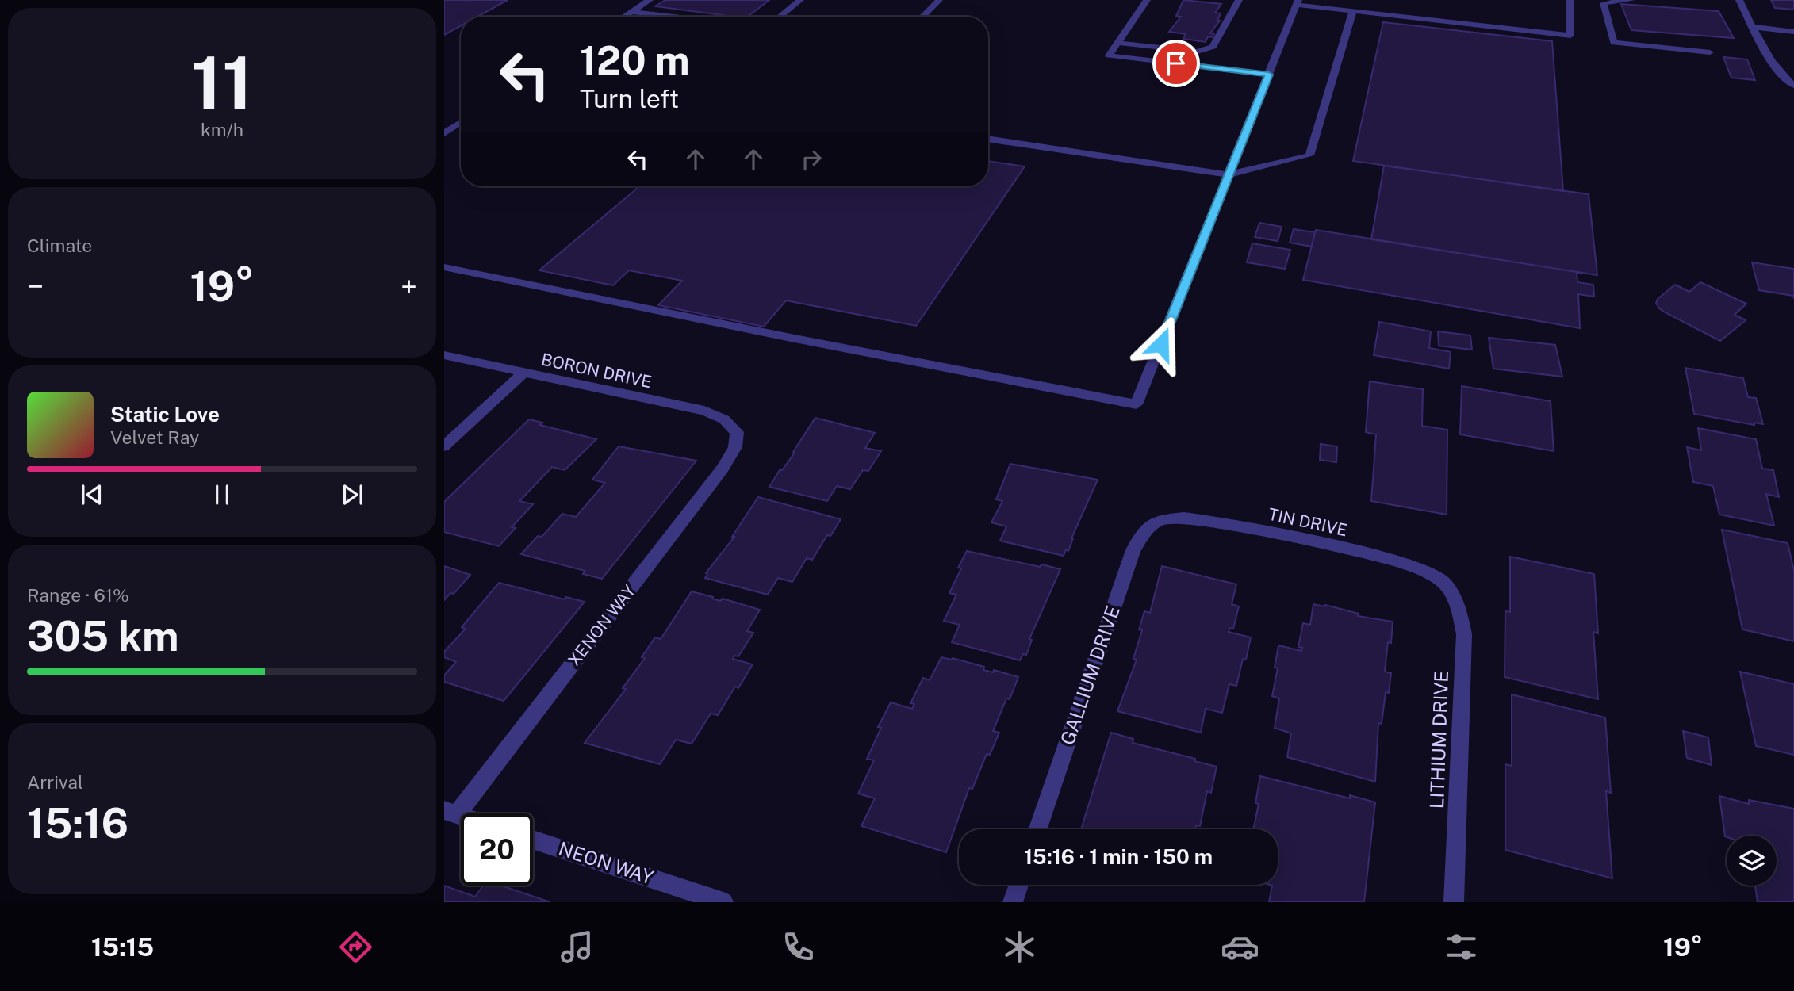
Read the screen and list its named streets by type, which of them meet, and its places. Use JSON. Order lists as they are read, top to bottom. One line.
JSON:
{"streets":{"street":["BORON DRIVE","TIN DRIVE","XENON WAY","GALLIUM DRIVE","LITHIUM DRIVE","NEON WAY"]},"crossings":[["BORON DRIVE","XENON WAY"],["TIN DRIVE","GALLIUM DRIVE"],["TIN DRIVE","LITHIUM DRIVE"]],"page":{"tile":[["11","km/h"],"Climate",["Range · 61%","305 km"],["Arrival","15:16"]],"turn":["120 m","Turn left"],"heat":["−","19°","+"],"song":["Static Love","Velvet Ray"],"limit":"20","trip":"15:16 · 1 min · 150 m","tabs":["15:15","19°"]}}
